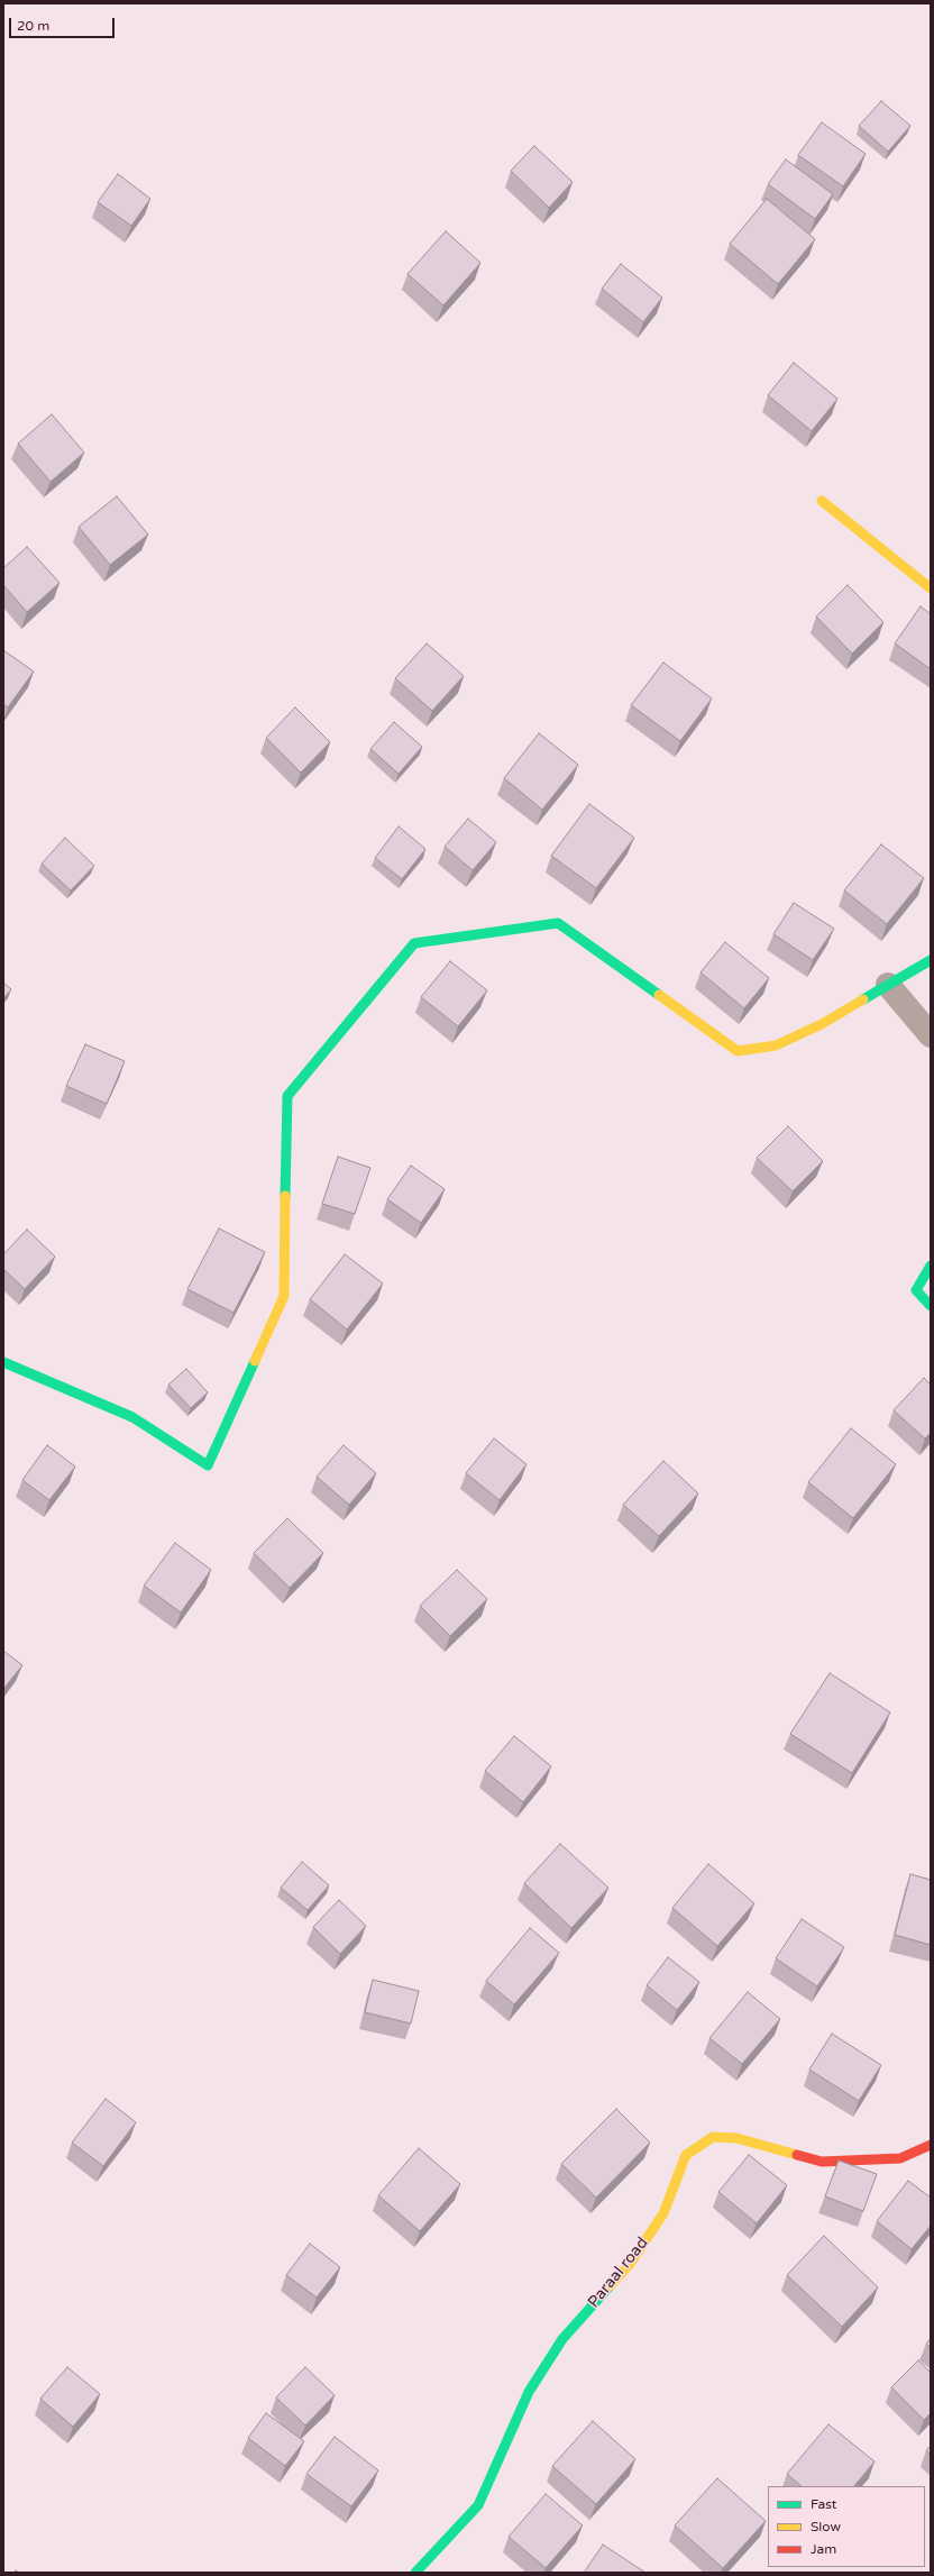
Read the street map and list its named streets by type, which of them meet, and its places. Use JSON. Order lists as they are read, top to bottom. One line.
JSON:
{"streets":{"street":["Paraal road"]},"legend":["Fast","Slow","Jam"],"scale_bar":"20 m"}
